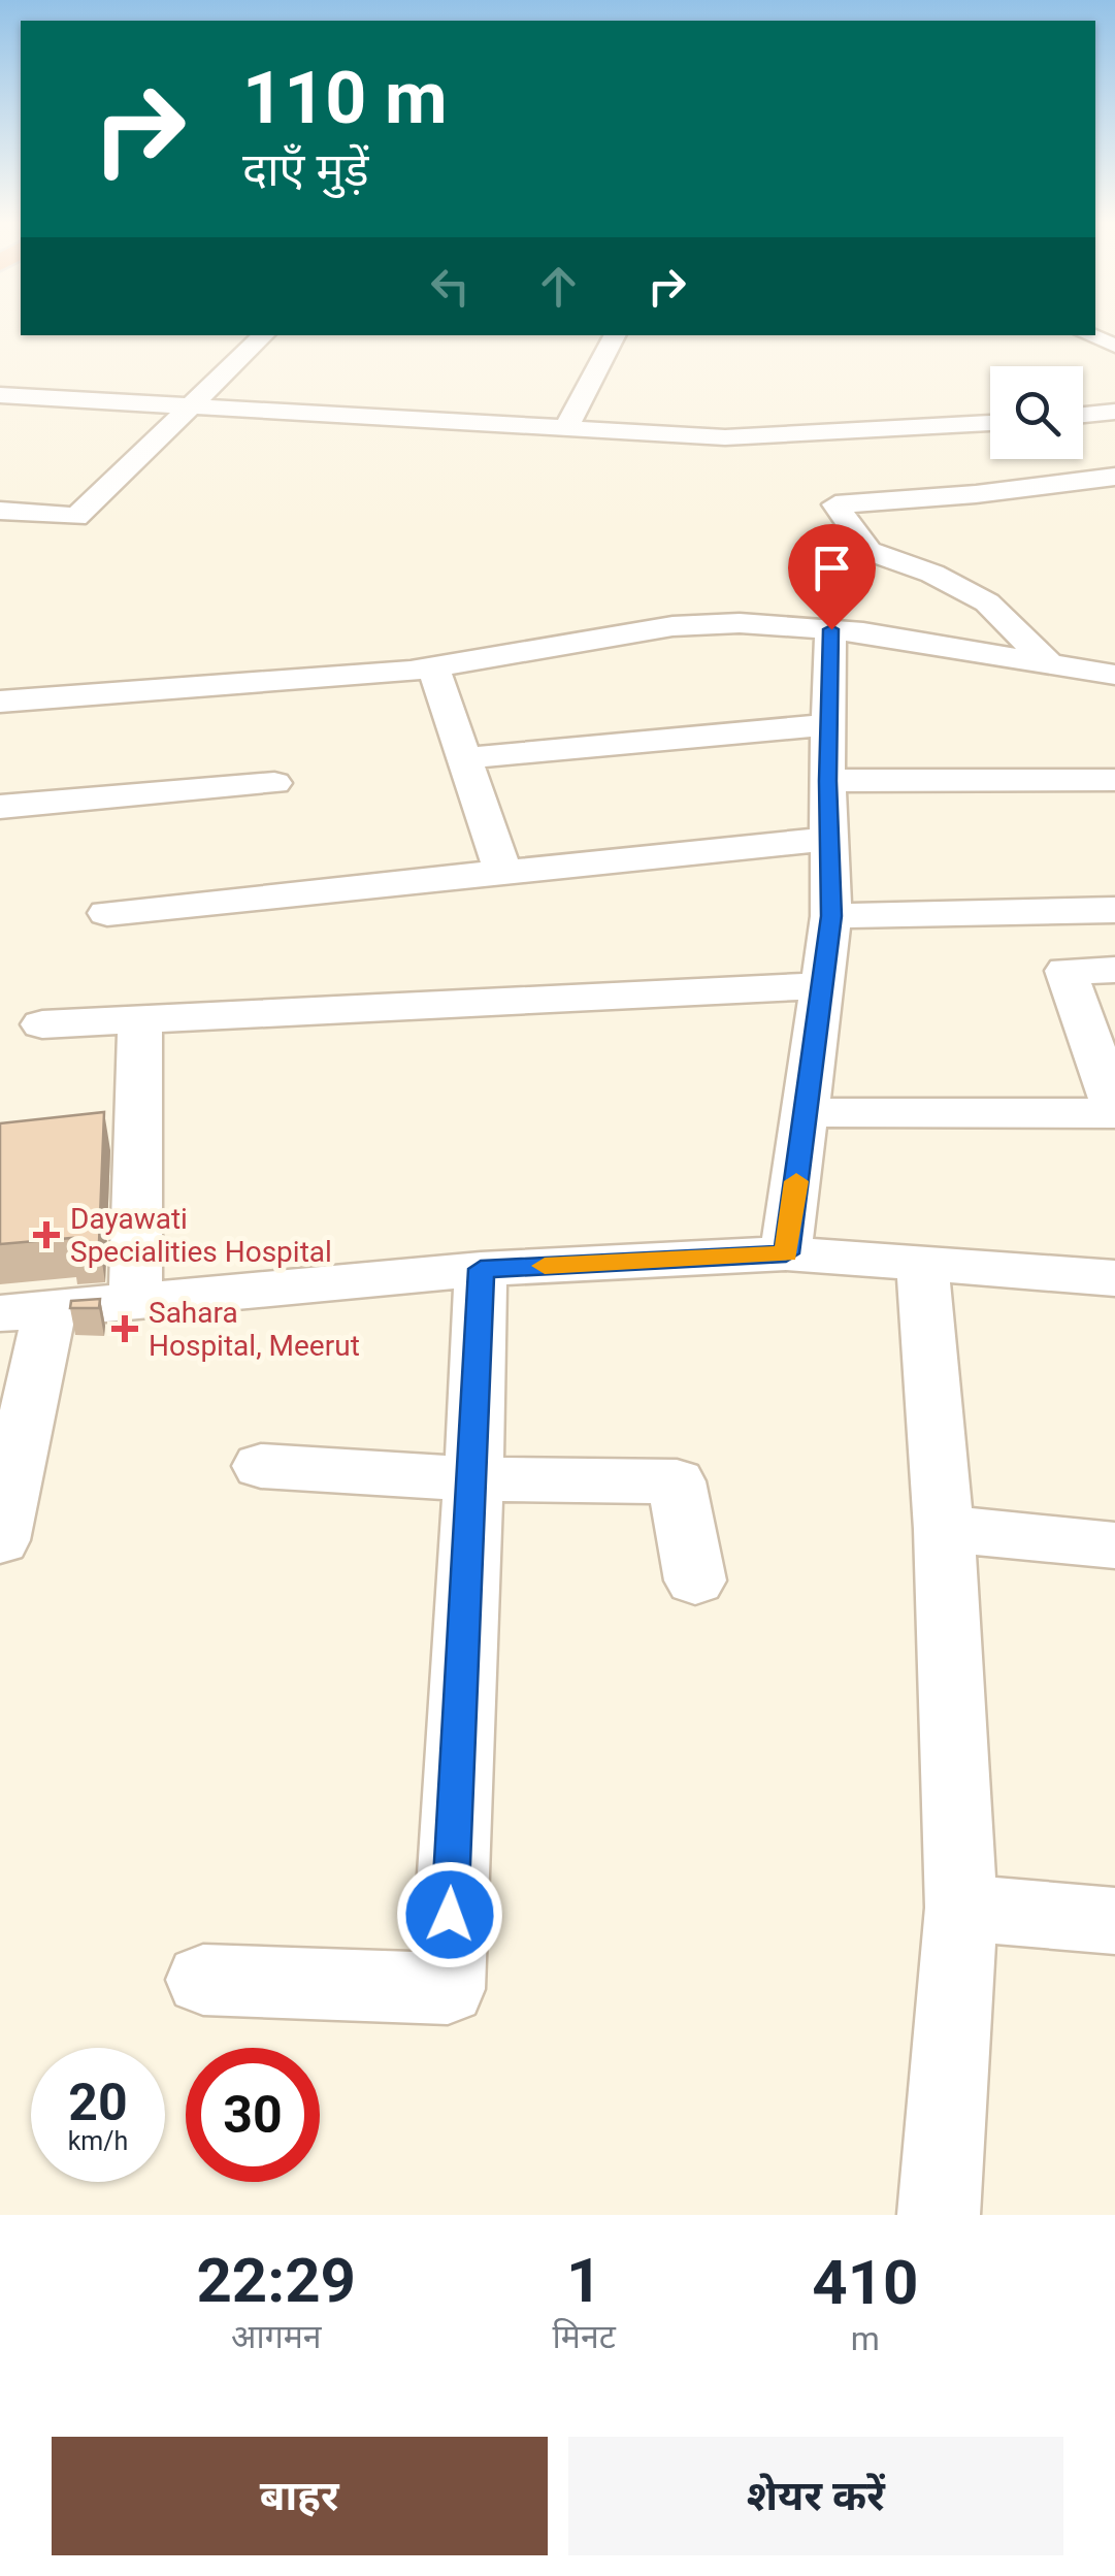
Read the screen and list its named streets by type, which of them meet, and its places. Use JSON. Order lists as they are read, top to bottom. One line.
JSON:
{"places":{"health":["Dayawati Specialities Hospital","Sahara Hospital, Meerut"]},"page":{"turn":["110 m","दाएँ मुड़ें"],"speed":"20 km/h","limit":"30","eta":["22:29","आगमन","1","मिनट","410","m"],"buttons":["बाहर","शेयर करें"]}}
